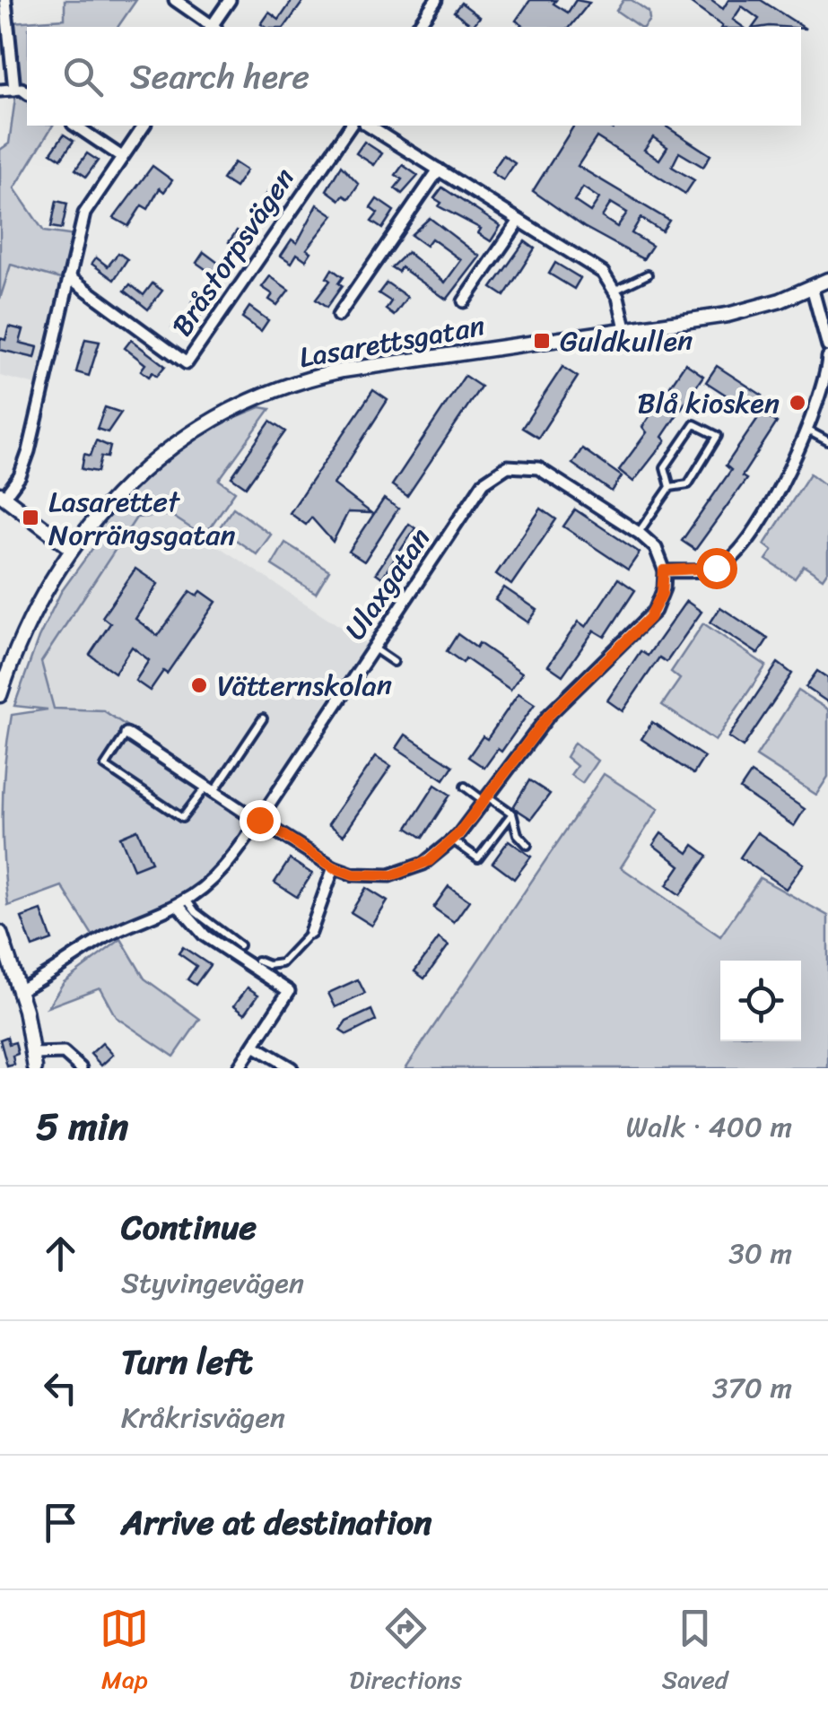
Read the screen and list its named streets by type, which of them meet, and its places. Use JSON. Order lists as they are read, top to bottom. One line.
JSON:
{"streets":{"street":["Bråstorpsvägen","Lasarettsgatan","Ulaxgatan"]},"places":{"transit":["Guldkullen","Lasarettet Norrängsgatan"],"other":["Blå kiosken","Vätternskolan"]},"page":{"search":"Search here","heading":["5 min","Walk · 400 m"],"list":[["Continue","Styvingevägen","30 m"],["Turn left","Kråkrisvägen","370 m"],"Arrive at destination"],"nav":["Map","Directions","Saved"]}}
